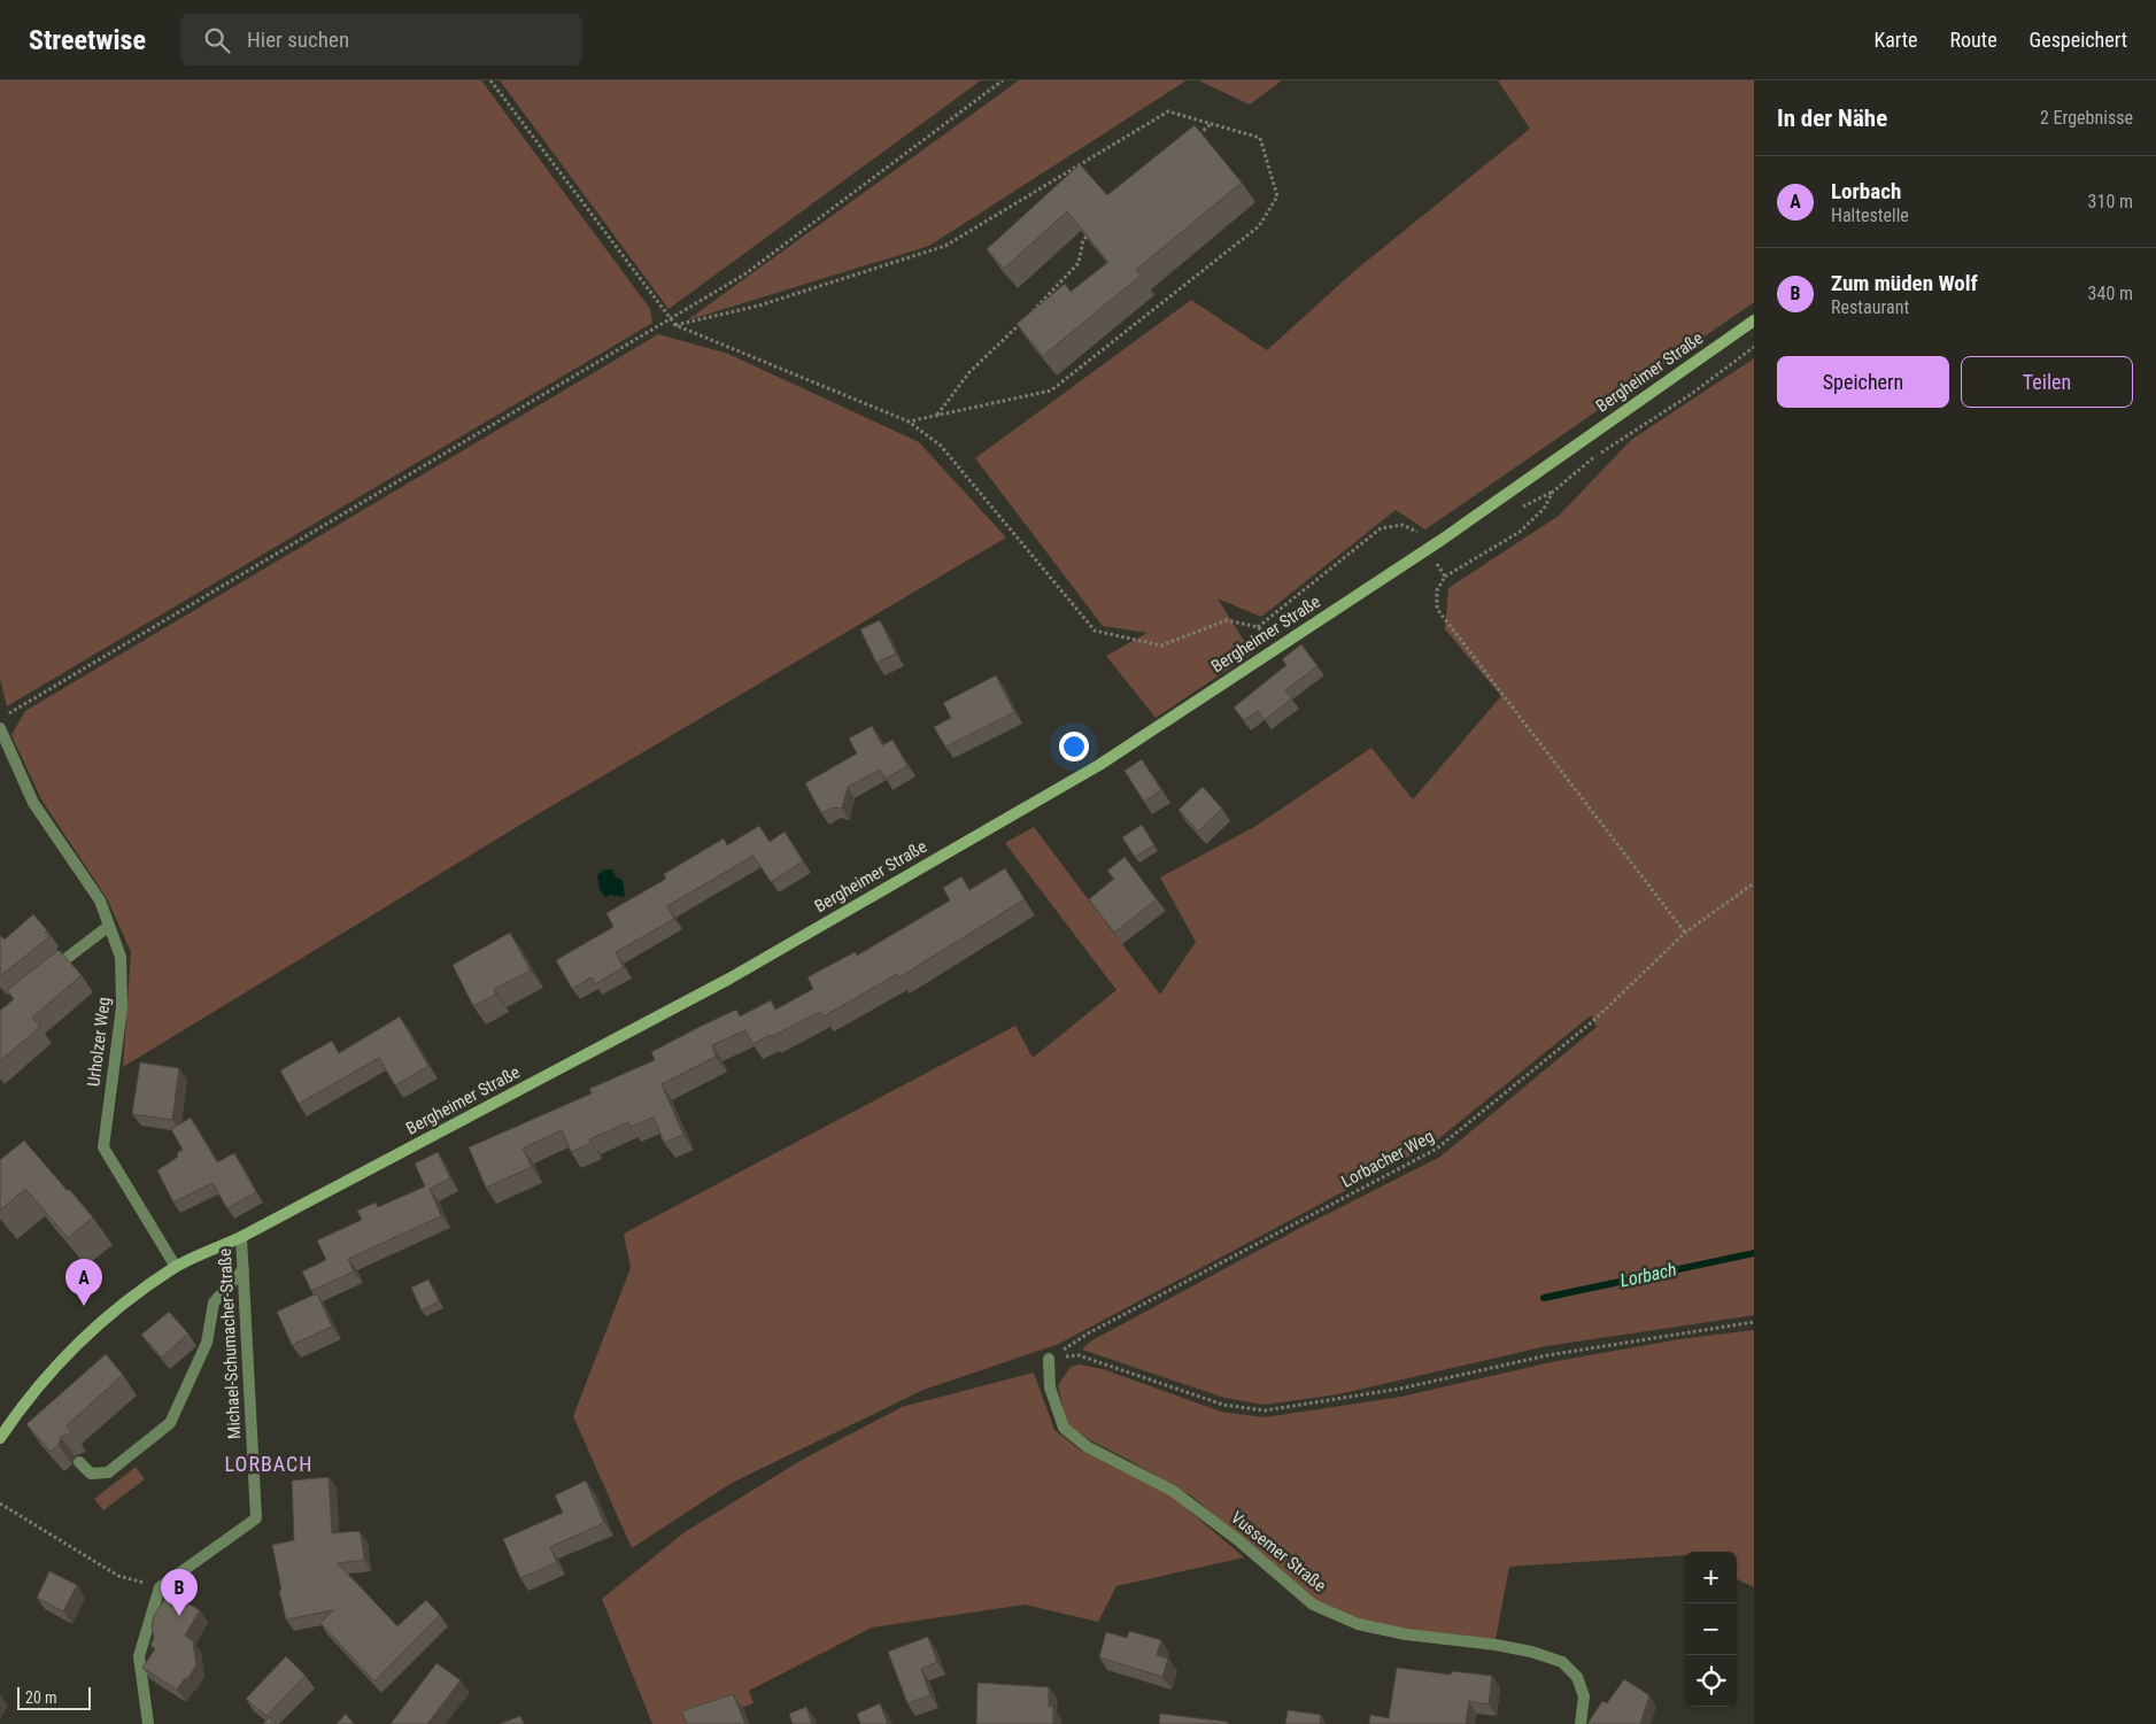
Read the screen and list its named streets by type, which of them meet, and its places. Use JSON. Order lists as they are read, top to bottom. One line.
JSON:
{"streets":{"street":["Bergheimer Straße","Urholzer Weg","Michael-Schumacher-Straße","Vussemer Straße"],"path":["Lorbacher Weg"]},"crossings":[["Bergheimer Straße","Urholzer Weg"],["Bergheimer Straße","Michael-Schumacher-Straße"],["Lorbacher Weg","Vussemer Straße"]],"districts":["LORBACH"],"water":["Lorbach"],"scale_bar":"20 m","page":{"header":"Streetwise","search":"Hier suchen","nav":["Karte","Route","Gespeichert"],"heading":["In der Nähe","2 Ergebnisse"],"list":[{"mark":"A","name":"Lorbach","note":"Haltestelle","value":"310 m"},{"mark":"B","name":"Zum müden Wolf","note":"Restaurant","value":"340 m"}],"buttons":["Speichern","Teilen"],"pins":["A","B"],"map_buttons":["+","−"],"scale":"20 m"}}
